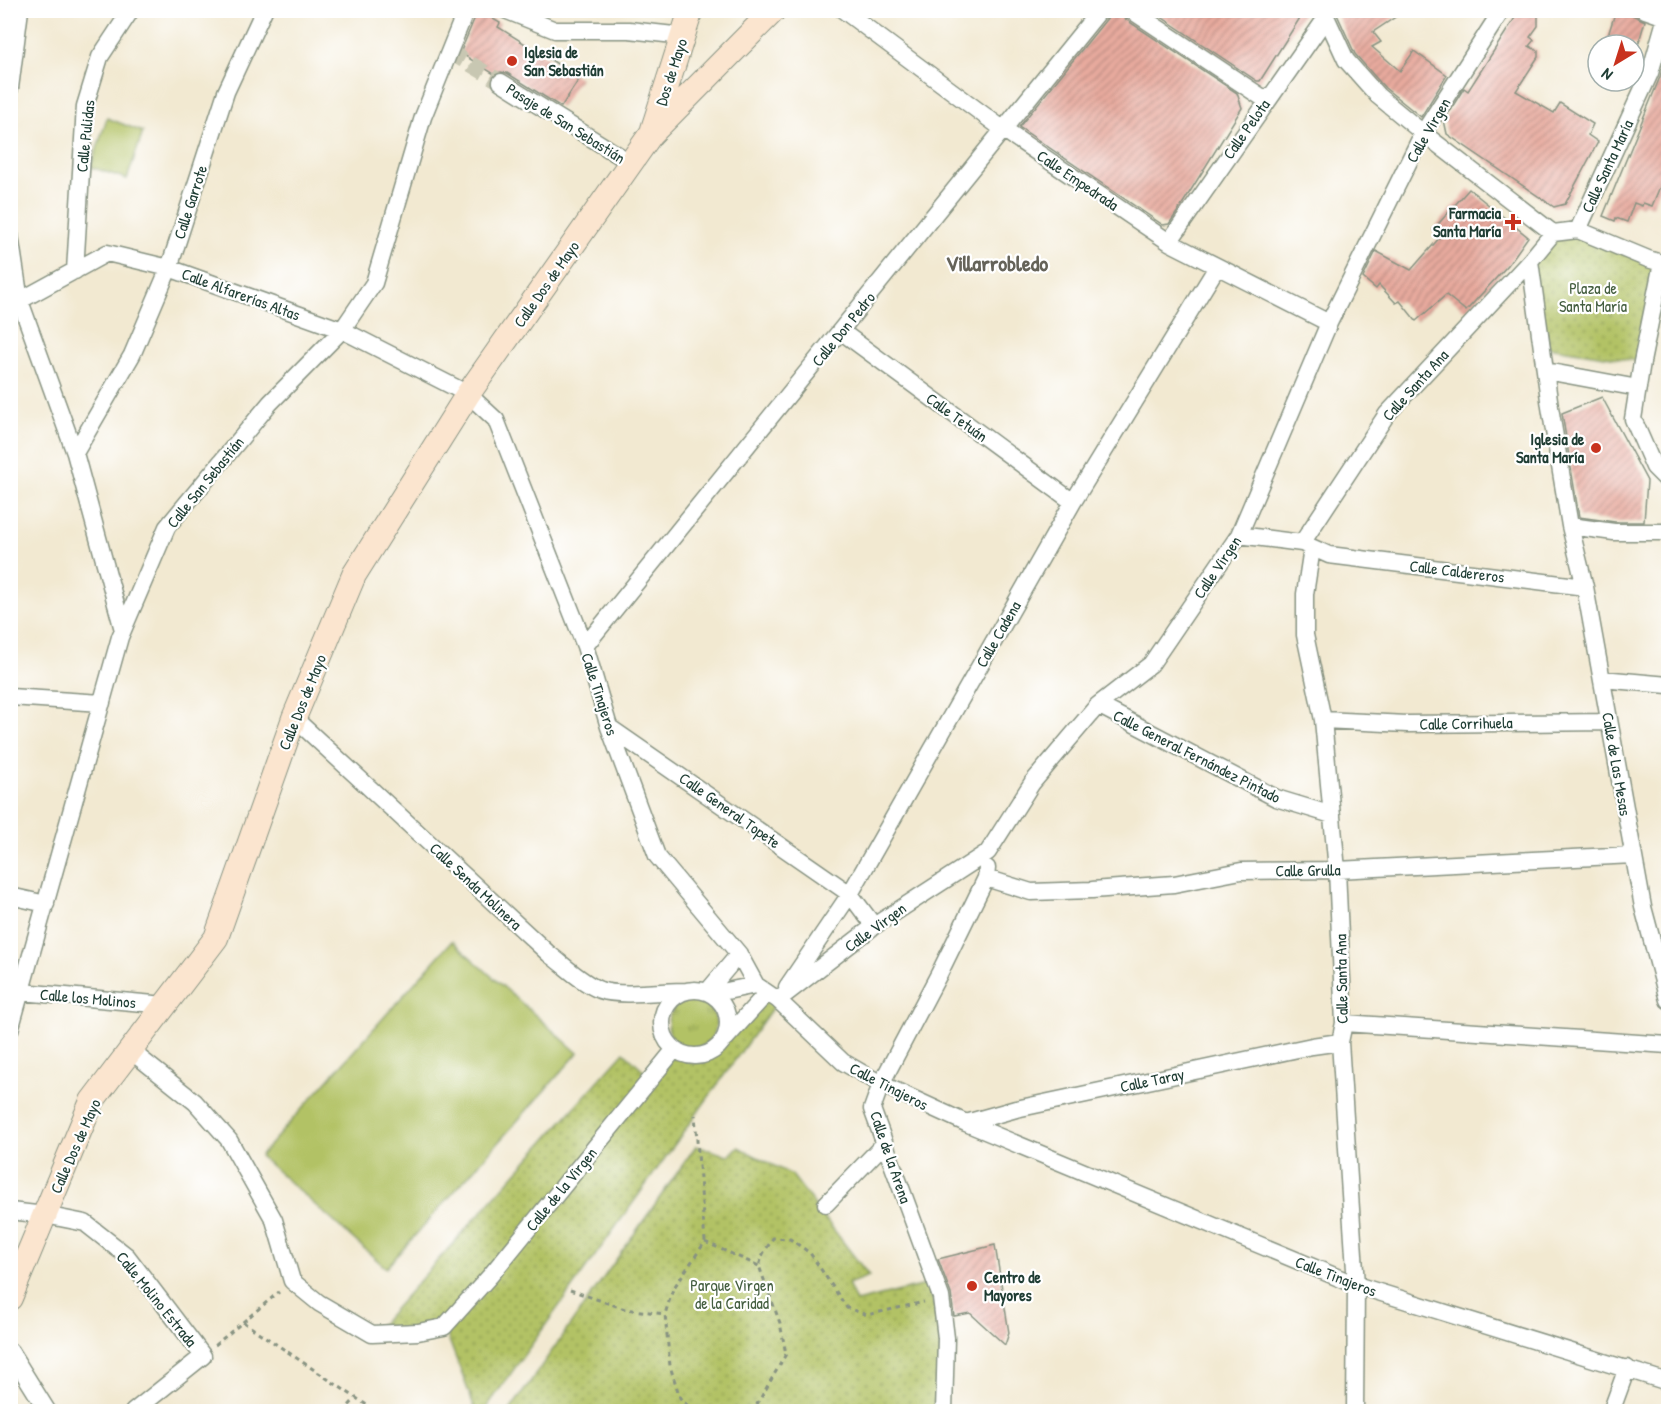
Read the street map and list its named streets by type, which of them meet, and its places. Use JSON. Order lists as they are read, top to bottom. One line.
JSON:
{"streets":{"street":["Dos de Mayo","Pasaje de San Sebastián","Calle Pelota","Calle Virgen","Calle Pulidas","Calle Santa María","Calle Empedrada","Calle Garrote","Calle Dos de Mayo","Calle Alfarerías Altas","Calle Don Pedro","Calle Santa Ana","Calle Tetuán","Calle San Sebastián","Calle Caldereros","Calle Cadena","Calle Tinajeros","Calle Corrihuela","Calle General Fernández Pintado","Calle de Las Mesas","Calle General Topete","Calle Grulla","Calle Senda Molinera","Calle los Molinos","Calle Taray","Calle de la Arena","Calle de la Virgen","Calle Molino Estrada"]},"crossings":[["Dos de Mayo","Calle Dos de Mayo"],["Pasaje de San Sebastián","Calle Dos de Mayo"],["Calle Pelota","Calle Empedrada"],["Calle Virgen","Calle Empedrada"],["Calle Virgen","Calle Cadena"],["Calle Virgen","Calle Tinajeros"],["Calle Virgen","Calle General Fernández Pintado"],["Calle Virgen","Calle General Topete"],["Calle Virgen","Calle de la Arena"],["Calle Pulidas","Calle Alfarerías Altas"],["Calle Empedrada","Calle Don Pedro"],["Calle Empedrada","Calle Cadena"],["Calle Garrote","Calle Alfarerías Altas"],["Calle Dos de Mayo","Calle Alfarerías Altas"],["Calle Dos de Mayo","Calle Tinajeros"],["Calle Dos de Mayo","Calle Senda Molinera"],["Calle Dos de Mayo","Calle los Molinos"],["Calle Dos de Mayo","Calle Molino Estrada"],["Calle Alfarerías Altas","Calle San Sebastián"],["Calle Alfarerías Altas","Calle Tinajeros"],["Calle Don Pedro","Calle Tetuán"],["Calle Don Pedro","Calle Tinajeros"],["Calle Santa Ana","Calle Caldereros"],["Calle Santa Ana","Calle Tinajeros"],["Calle Santa Ana","Calle Corrihuela"],["Calle Santa Ana","Calle General Fernández Pintado"],["Calle Santa Ana","Calle Grulla"],["Calle Santa Ana","Calle Taray"],["Calle Tetuán","Calle Cadena"],["Calle San Sebastián","Calle los Molinos"],["Calle Caldereros","Calle de Las Mesas"],["Calle Cadena","Calle Tinajeros"],["Calle Cadena","Calle General Topete"],["Calle Tinajeros","Calle General Topete"],["Calle Tinajeros","Calle Taray"],["Calle Tinajeros","Calle de la Arena"],["Calle Corrihuela","Calle de Las Mesas"],["Calle de Las Mesas","Calle Grulla"],["Calle Grulla","Calle de la Arena"],["Calle Senda Molinera","Calle de la Virgen"]],"districts":["Villarrobledo"],"parks":["Plaza de Santa María","Parque Virgen de la Caridad"],"places":{"other":["Iglesia de San Sebastián","Iglesia de Santa María","Centro de Mayores"],"health":["Farmacia Santa María"]},"north":"bottom left"}
